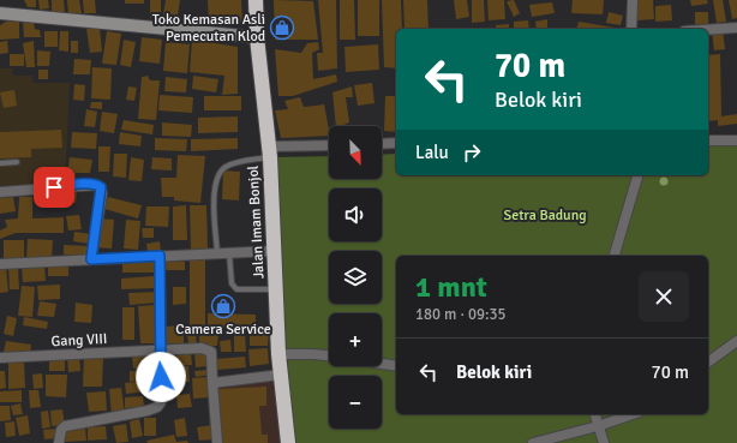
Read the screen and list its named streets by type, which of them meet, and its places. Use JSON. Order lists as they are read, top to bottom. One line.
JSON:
{"streets":{"highway":["Jalan Imam Bonjol"],"street":["Gang VIII"]},"parks":["Setra Badung"],"places":{"shop":["Toko Kemasan Asli Pemecutan Klod","Camera Service"]},"north":"bottom right","page":{"turn":["70 m","Belok kiri"],"map_buttons":["+","−"],"then":"Lalu","heading":["1 mnt","180 m · 09:35"],"list":[{"name":"Belok kiri","value":"70 m"}]}}
